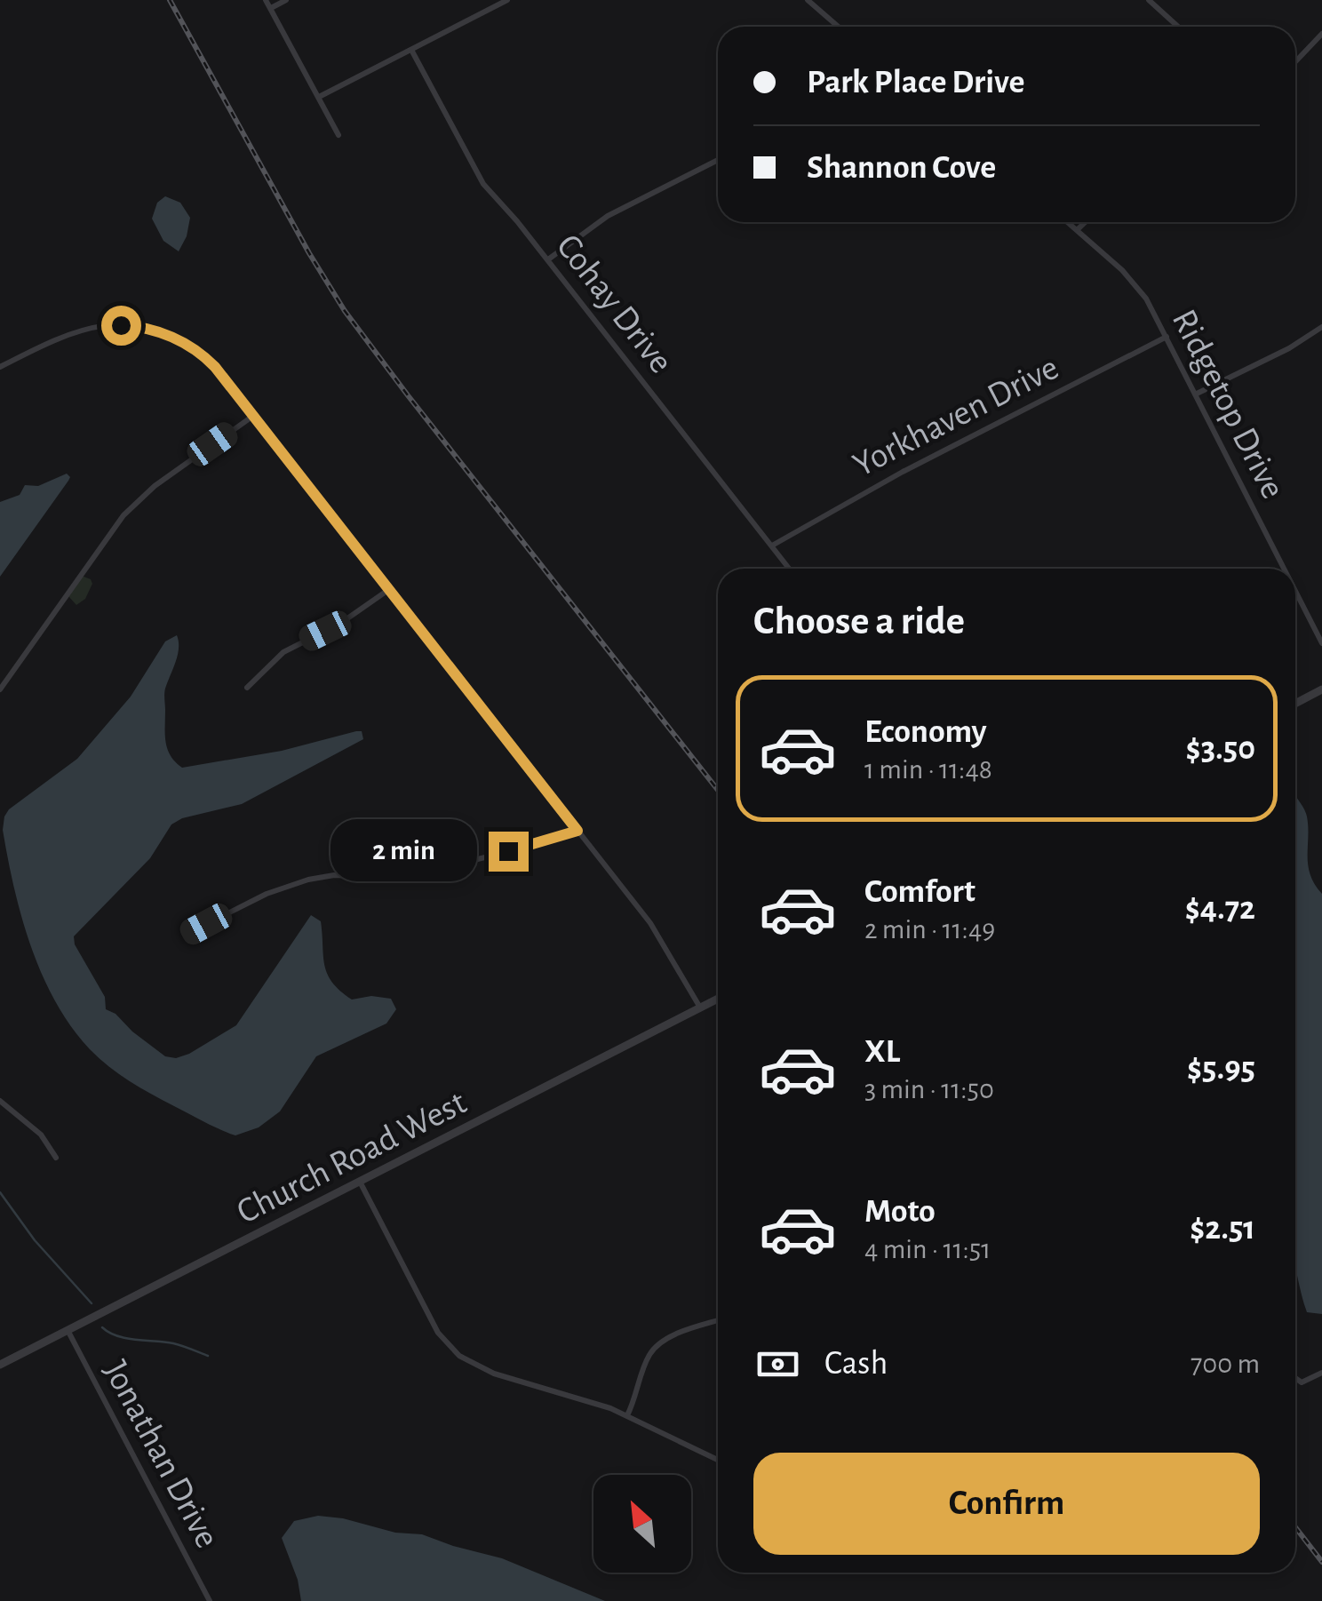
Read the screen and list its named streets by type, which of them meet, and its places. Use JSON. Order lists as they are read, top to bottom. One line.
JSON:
{"streets":{"street":["Cohay Drive","Ridgetop Drive","Yorkhaven Drive","Church Road West","Jonathan Drive"]},"crossings":[["Cohay Drive","Yorkhaven Drive"],["Ridgetop Drive","Yorkhaven Drive"],["Church Road West","Jonathan Drive"]],"north":"top left","page":{"banner":["Park Place Drive","Shannon Cove"],"heading":"Choose a ride","list":[{"name":"Economy","note":"1 min · 11:48","value":"$3.50"},{"name":"Comfort","note":"2 min · 11:49","value":"$4.72"},{"name":"XL","note":"3 min · 11:50","value":"$5.95"},{"name":"Moto","note":"4 min · 11:51","value":"$2.51"}],"bubble":"2 min","pay":["Cash","700 m"],"buttons":"Confirm"}}
